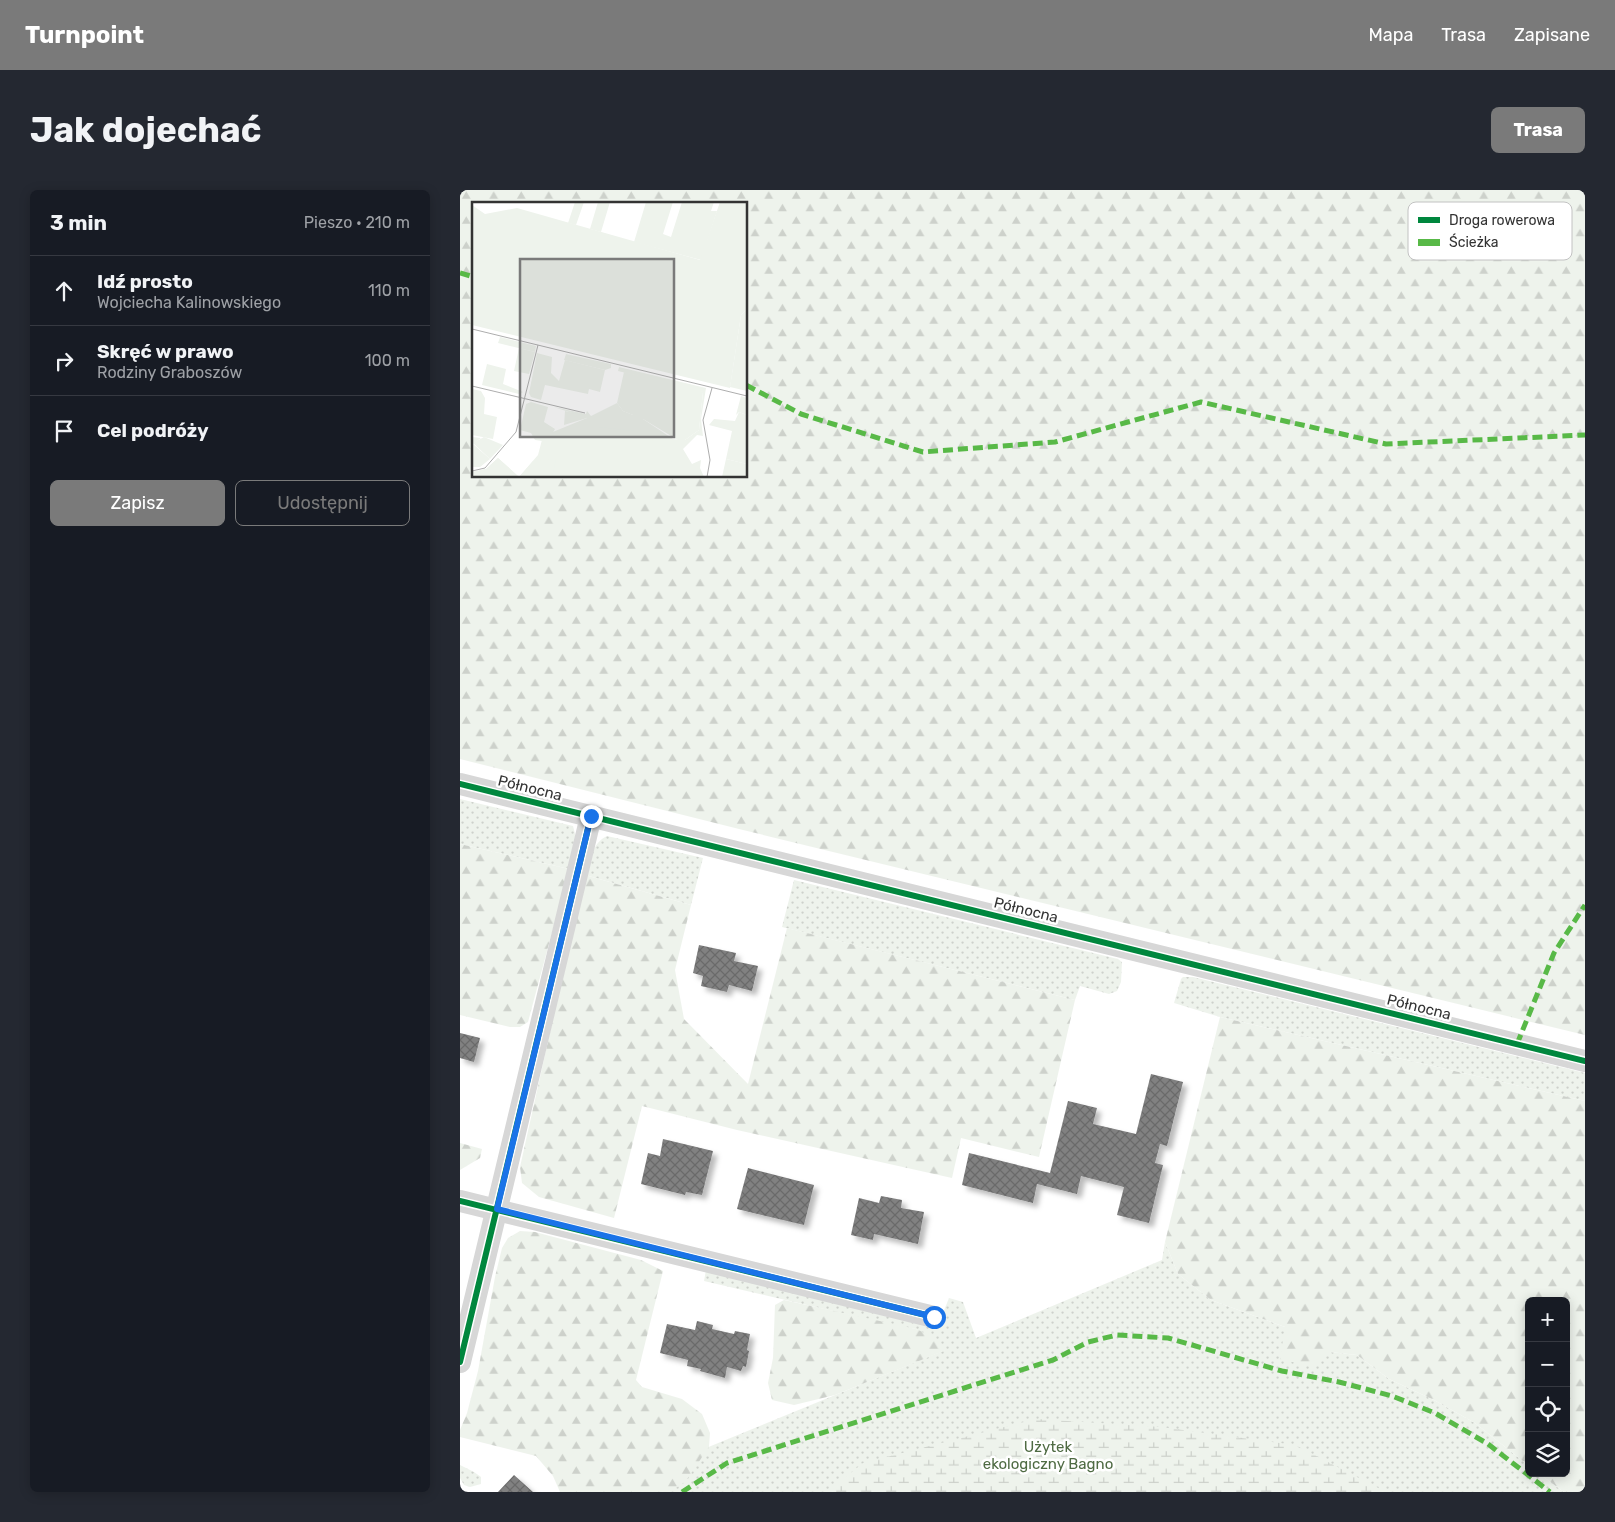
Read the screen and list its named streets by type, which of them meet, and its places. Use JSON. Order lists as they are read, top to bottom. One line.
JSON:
{"streets":{"street":["Północna"]},"parks":["Użytek ekologiczny Bagno"],"legend":["Droga rowerowa","Ścieżka"],"page":{"header":"Turnpoint","nav":["Mapa","Trasa","Zapisane"],"buttons":["Trasa",["Zapisz","Udostępnij"]],"title":"Jak dojechać","heading":["3 min","Pieszo · 210 m"],"list":[["Idź prosto","Wojciecha Kalinowskiego","110 m"],["Skręć w prawo","Rodziny Graboszów","100 m"],"Cel podróży"],"map_buttons":["+","−"]}}
